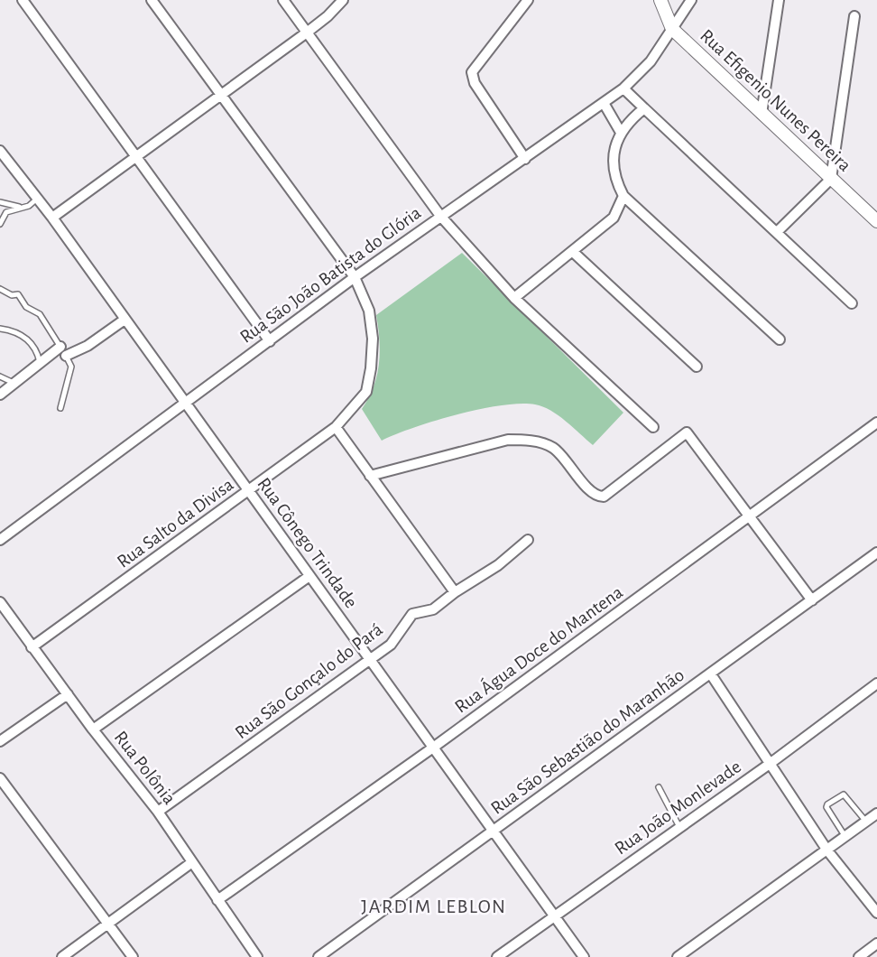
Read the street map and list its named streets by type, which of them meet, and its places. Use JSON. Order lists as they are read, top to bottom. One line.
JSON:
{"streets":{"street":["Rua Efigenio Nunes Pereira","Rua São João Batista do Glória","Rua Salto da Divisa","Rua Cônego Trindade","Rua Água Doce do Mantena","Rua São Gonçalo do Pará","Rua São Sebastião do Maranhão","Rua Polônia","Rua João Monlevade"]},"crossings":[["Rua Efigenio Nunes Pereira","Rua São João Batista do Glória"],["Rua São João Batista do Glória","Rua Salto da Divisa"],["Rua São João Batista do Glória","Rua Cônego Trindade"],["Rua Salto da Divisa","Rua Cônego Trindade"],["Rua Salto da Divisa","Rua Polônia"],["Rua Cônego Trindade","Rua Água Doce do Mantena"],["Rua Cônego Trindade","Rua São Gonçalo do Pará"],["Rua Cônego Trindade","Rua São Sebastião do Maranhão"],["Rua Cônego Trindade","Rua João Monlevade"],["Rua Água Doce do Mantena","Rua Polônia"],["Rua São Gonçalo do Pará","Rua Polônia"]],"districts":["JARDIM LEBLON"]}
